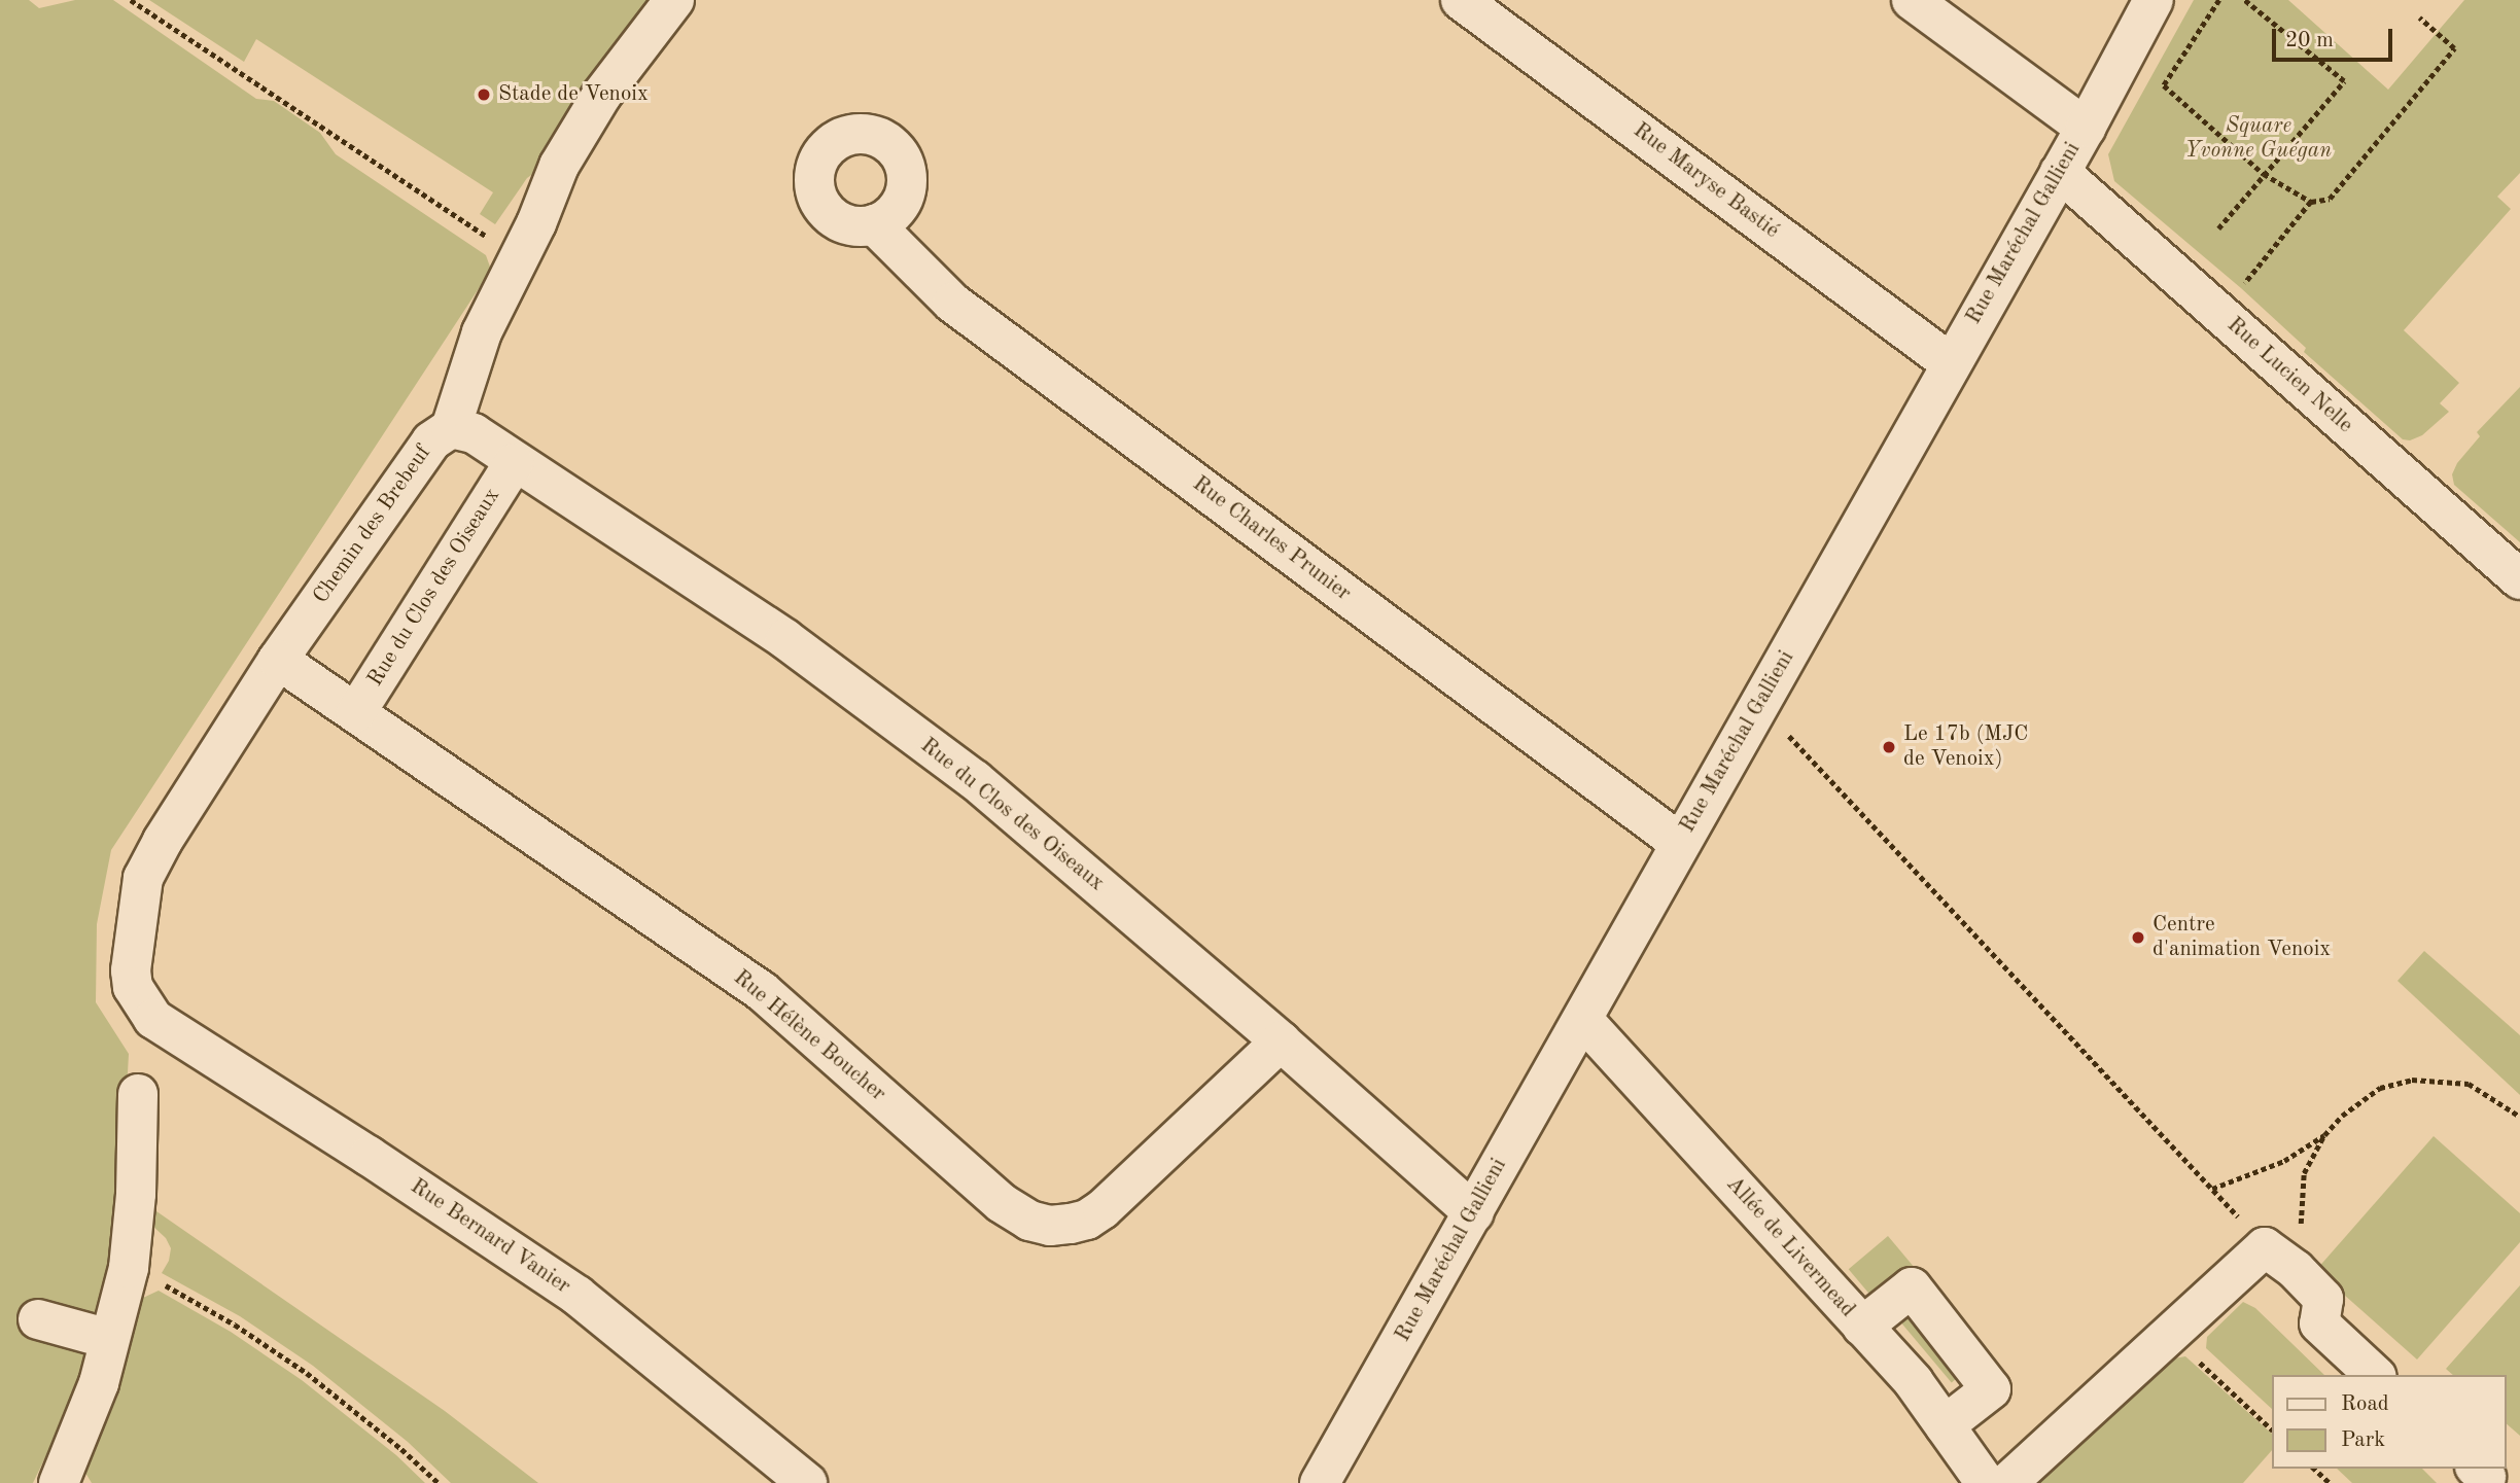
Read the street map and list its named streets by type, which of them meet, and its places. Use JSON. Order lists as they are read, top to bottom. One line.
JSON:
{"streets":{"street":["Rue Maryse Bastié","Rue Maréchal Gallieni","Rue Lucien Nelle","Chemin des Brebeuf","Rue Charles Prunier","Rue du Clos des Oiseaux","Rue Hélène Boucher","Rue Bernard Vanier","Allée de Livermead"]},"crossings":[["Rue Maryse Bastié","Rue Maréchal Gallieni"],["Rue Maréchal Gallieni","Rue Lucien Nelle"],["Rue Maréchal Gallieni","Rue Charles Prunier"],["Rue Maréchal Gallieni","Rue du Clos des Oiseaux"],["Rue Maréchal Gallieni","Allée de Livermead"],["Chemin des Brebeuf","Rue du Clos des Oiseaux"],["Chemin des Brebeuf","Rue Hélène Boucher"],["Chemin des Brebeuf","Rue Bernard Vanier"],["Rue du Clos des Oiseaux","Rue Hélène Boucher"]],"parks":["Square Yvonne Guégan"],"places":["Stade de Venoix","Le 17b (MJC de Venoix)","Centre d'animation Venoix"],"legend":["Road","Park"],"scale_bar":"20 m"}
